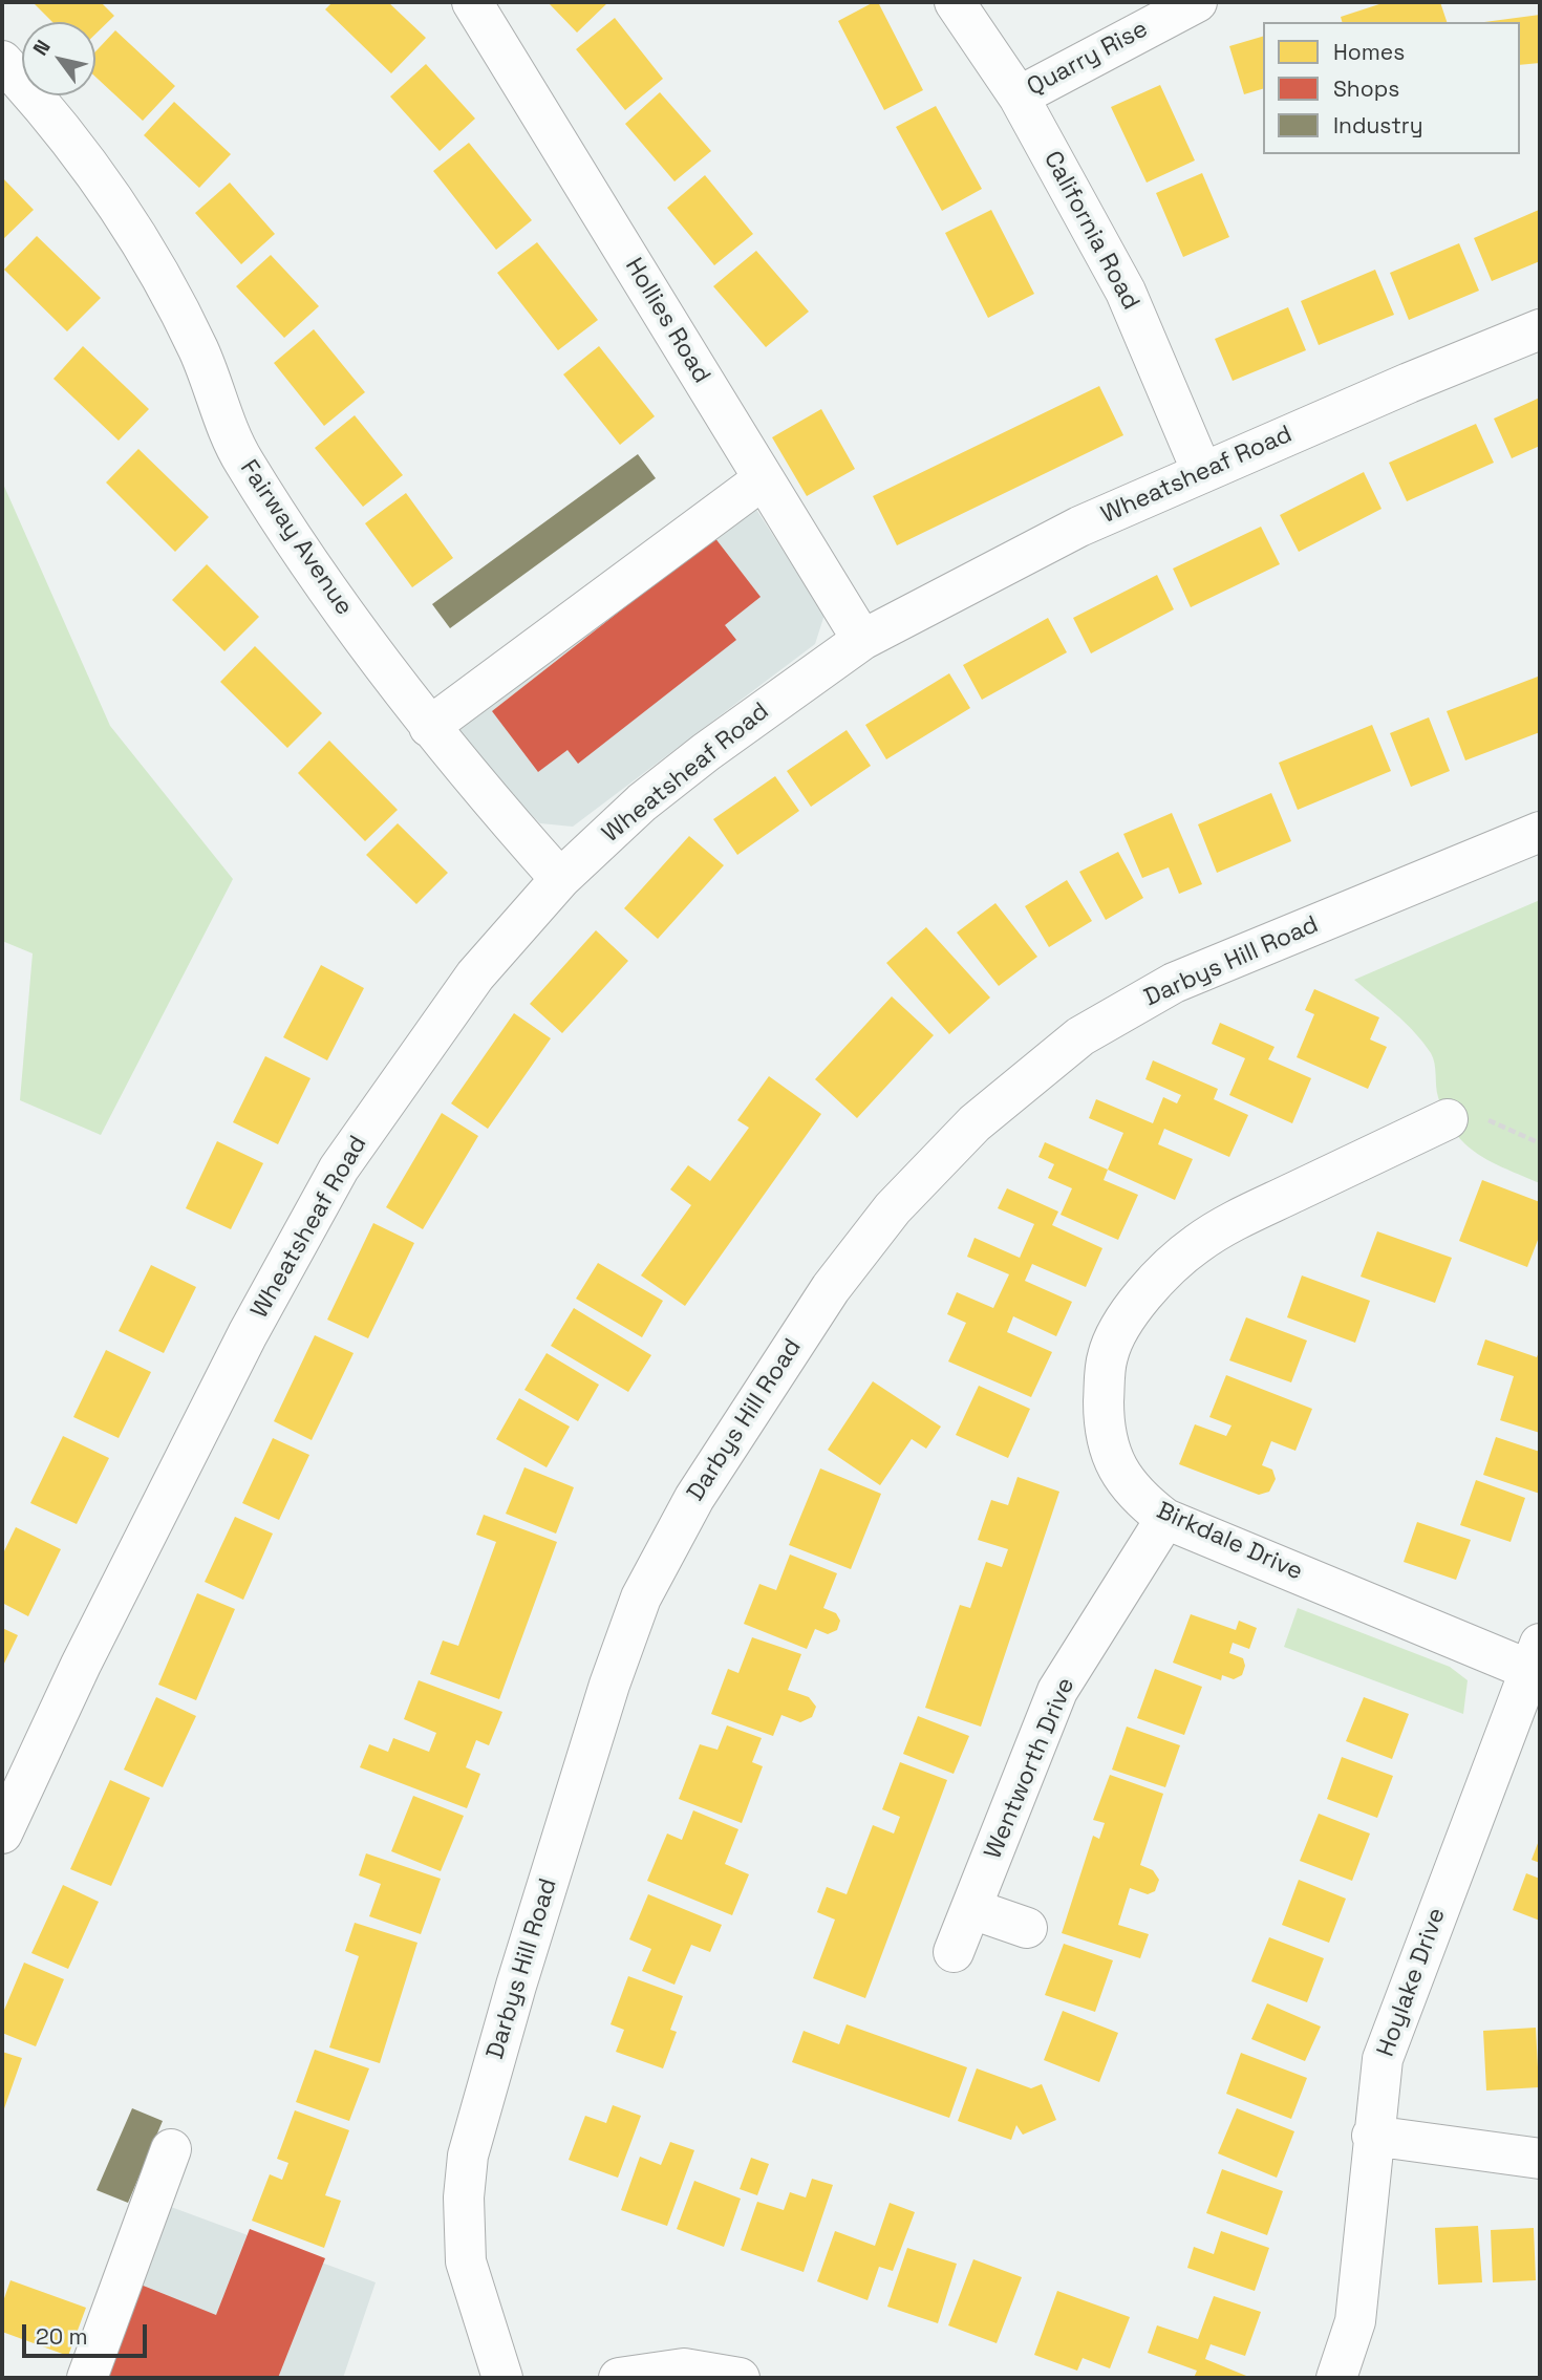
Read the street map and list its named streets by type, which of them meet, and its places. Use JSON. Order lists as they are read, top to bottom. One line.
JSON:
{"streets":{"street":["Quarry Rise","California Road","Hollies Road","Wheatsheaf Road","Fairway Avenue","Darbys Hill Road","Birkdale Drive","Wentworth Drive","Hoylake Drive"]},"crossings":[["Quarry Rise","California Road"],["California Road","Wheatsheaf Road"],["Hollies Road","Wheatsheaf Road"],["Wheatsheaf Road","Fairway Avenue"],["Birkdale Drive","Wentworth Drive"],["Birkdale Drive","Hoylake Drive"]],"legend":["Homes","Shops","Industry"],"scale_bar":"20 m","north":"top left"}
